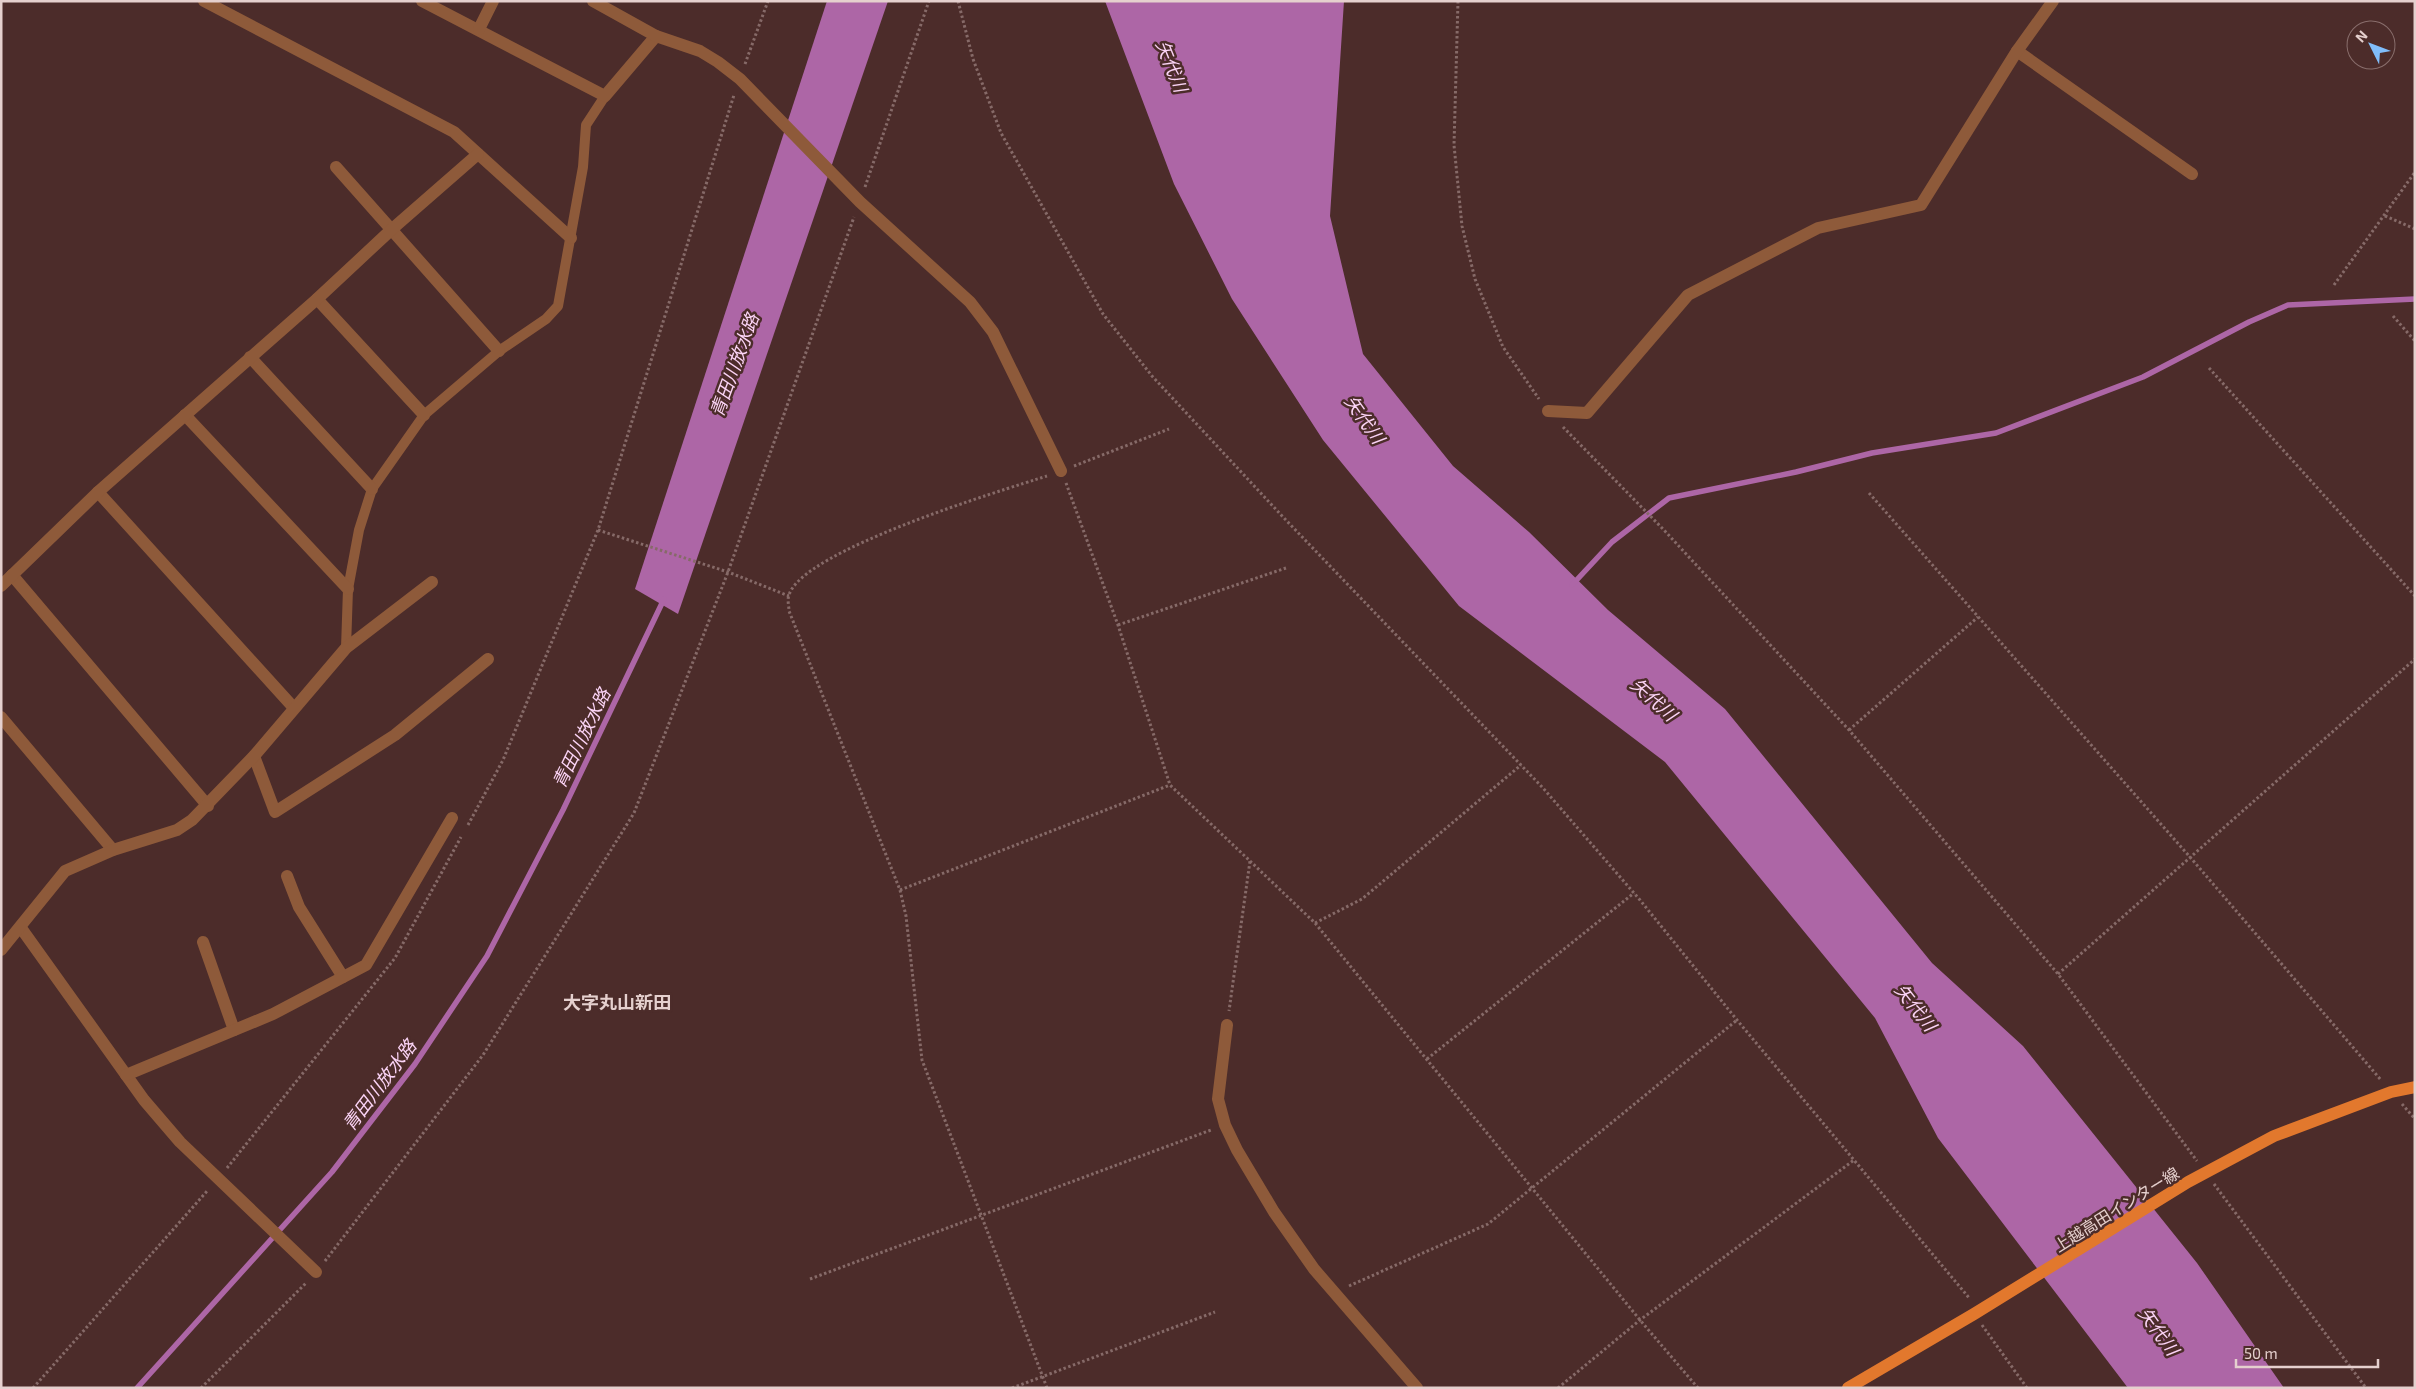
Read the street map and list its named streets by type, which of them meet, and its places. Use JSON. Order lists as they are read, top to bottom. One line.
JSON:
{"streets":{"main road":["上越高田インター線"]},"districts":["大字丸山新田"],"water":["矢代川","青田川放水路"],"scale_bar":"50 m","north":"top left"}
